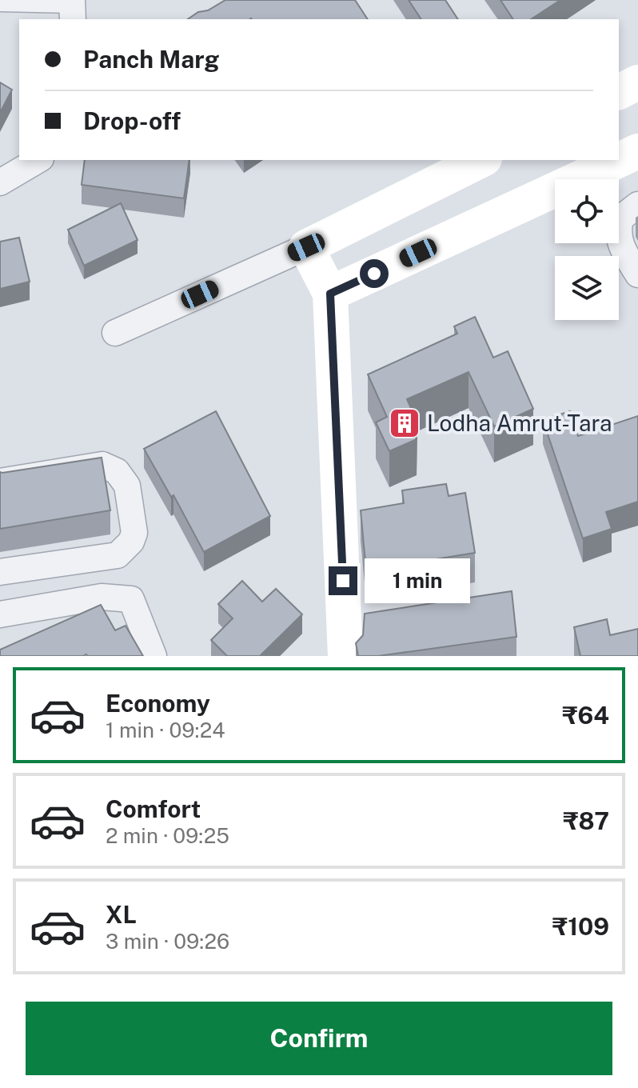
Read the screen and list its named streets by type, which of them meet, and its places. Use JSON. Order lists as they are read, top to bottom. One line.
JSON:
{"places":{"building":["Lodha Amrut-Tara"]},"page":{"banner":["Panch Marg","Drop-off"],"bubble":"1 min","list":[{"name":"Economy","note":"1 min · 09:24","value":"₹64"},{"name":"Comfort","note":"2 min · 09:25","value":"₹87"},{"name":"XL","note":"3 min · 09:26","value":"₹109"}],"buttons":"Confirm"}}
